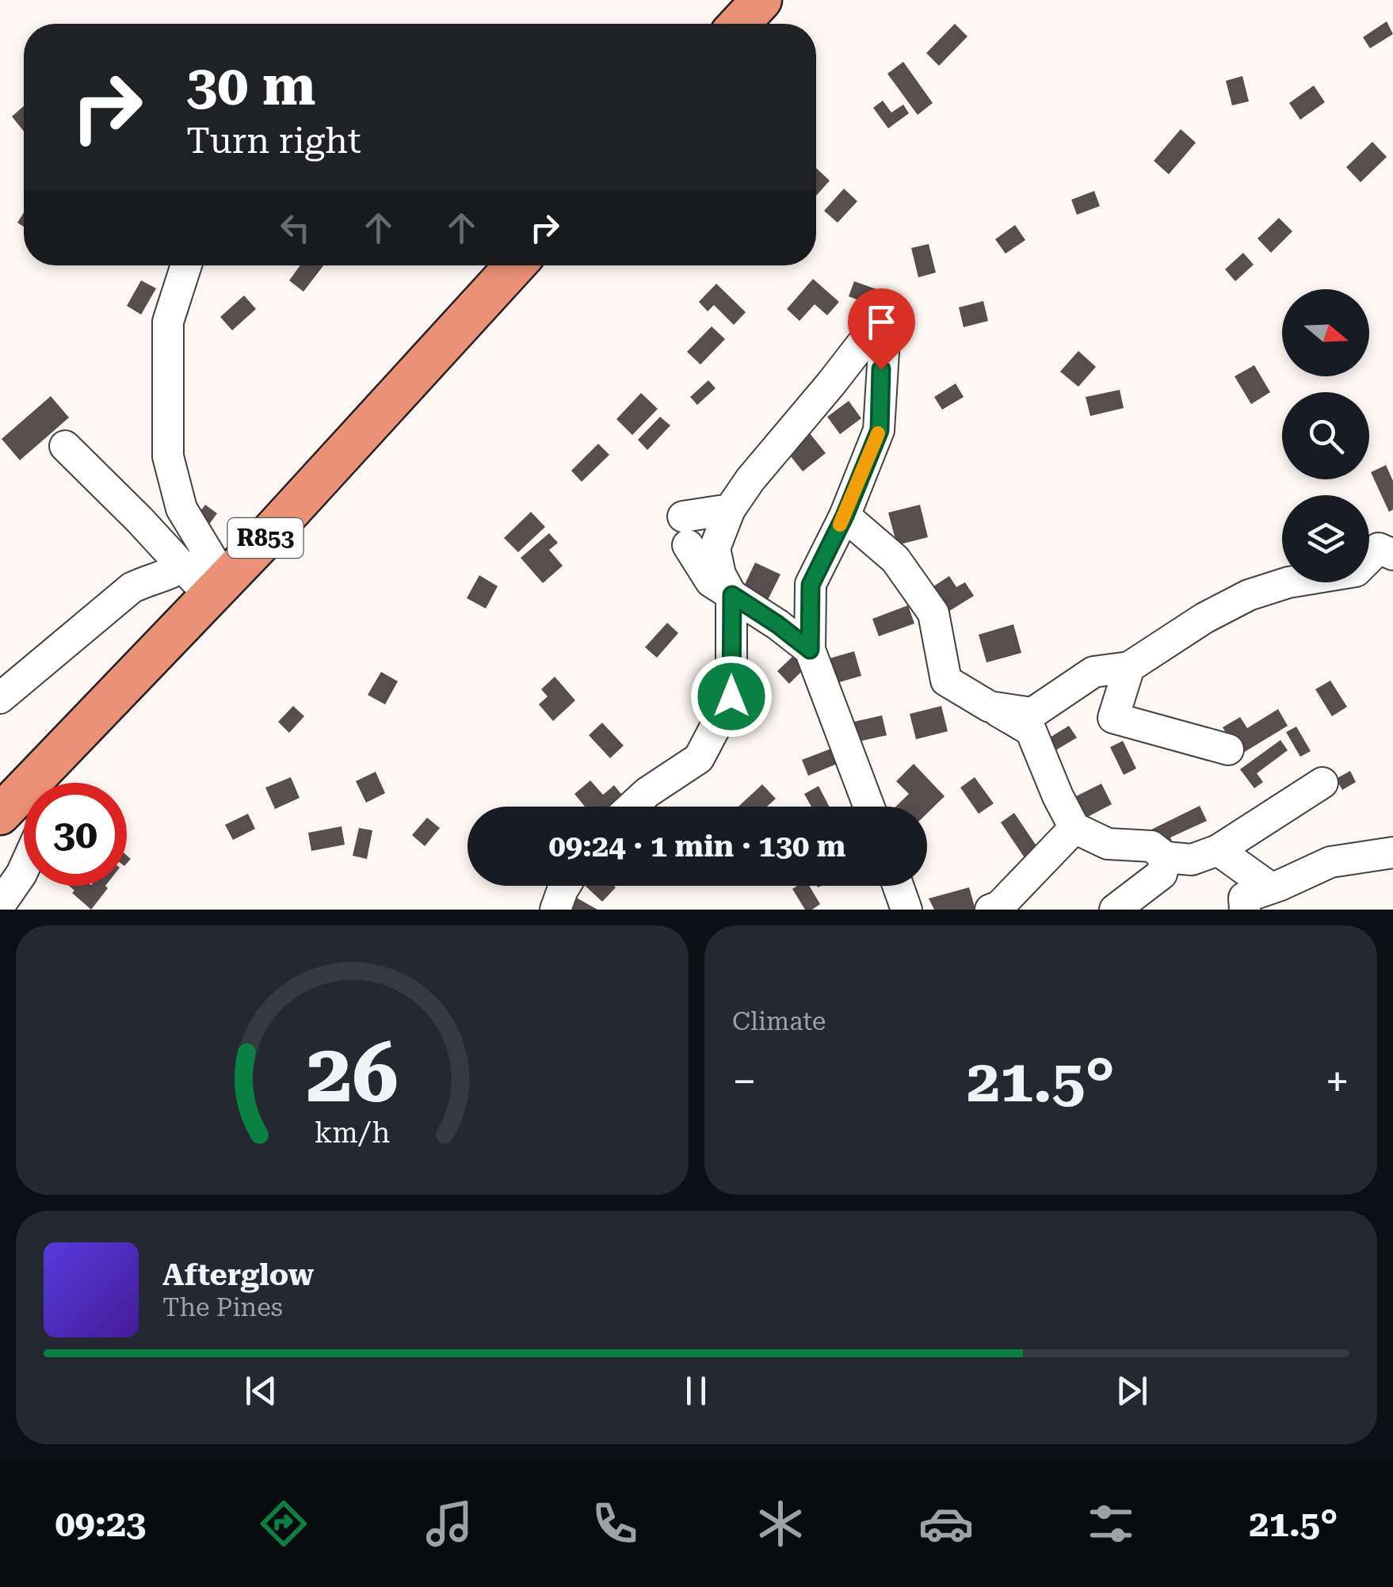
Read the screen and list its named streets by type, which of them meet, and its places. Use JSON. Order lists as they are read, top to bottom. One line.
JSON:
{"streets":{"main road":["R853"]},"north":"right","page":{"turn":["30 m","Turn right"],"limit":"30","trip":"09:24 · 1 min · 130 m","tile":"Climate","heat":["−","21.5°","+"],"song":["Afterglow","The Pines"],"tabs":["09:23","21.5°"],"gauge":["26","km/h"]}}
